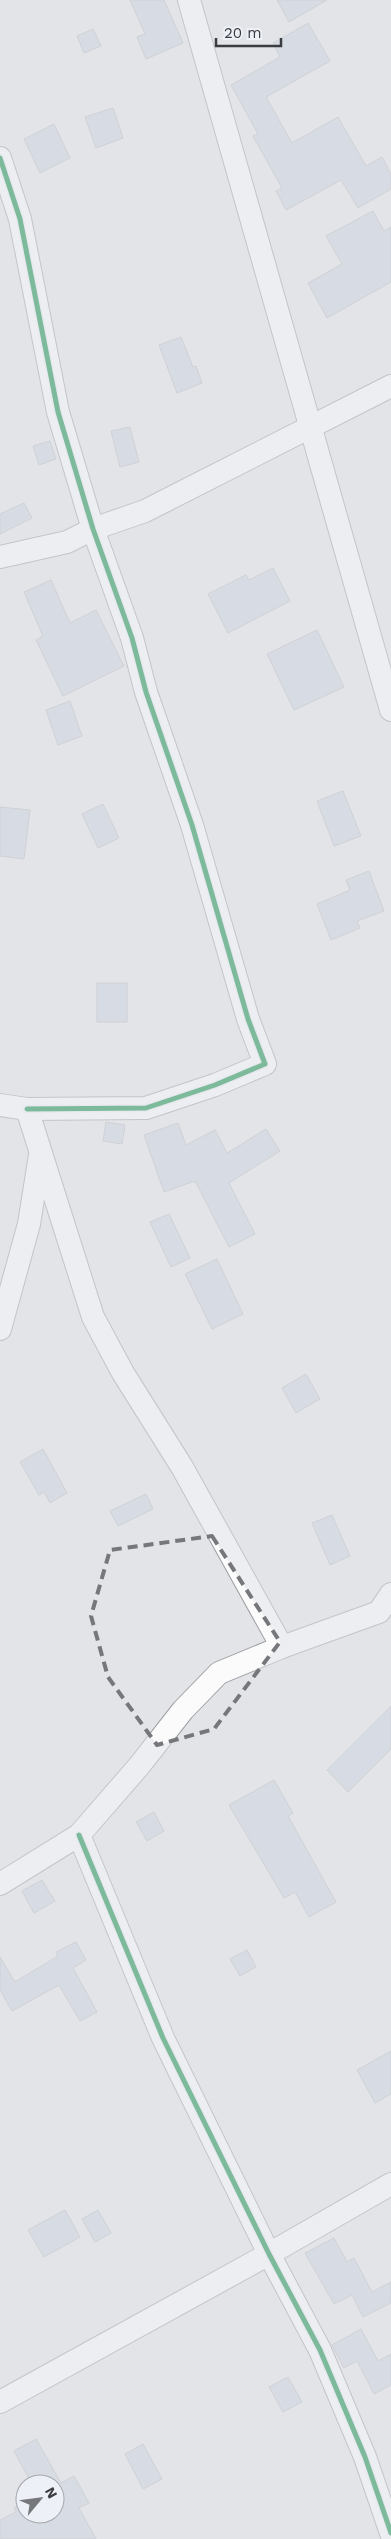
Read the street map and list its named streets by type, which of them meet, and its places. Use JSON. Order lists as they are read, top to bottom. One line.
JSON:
{"scale_bar":"20 m","north":"top right"}
